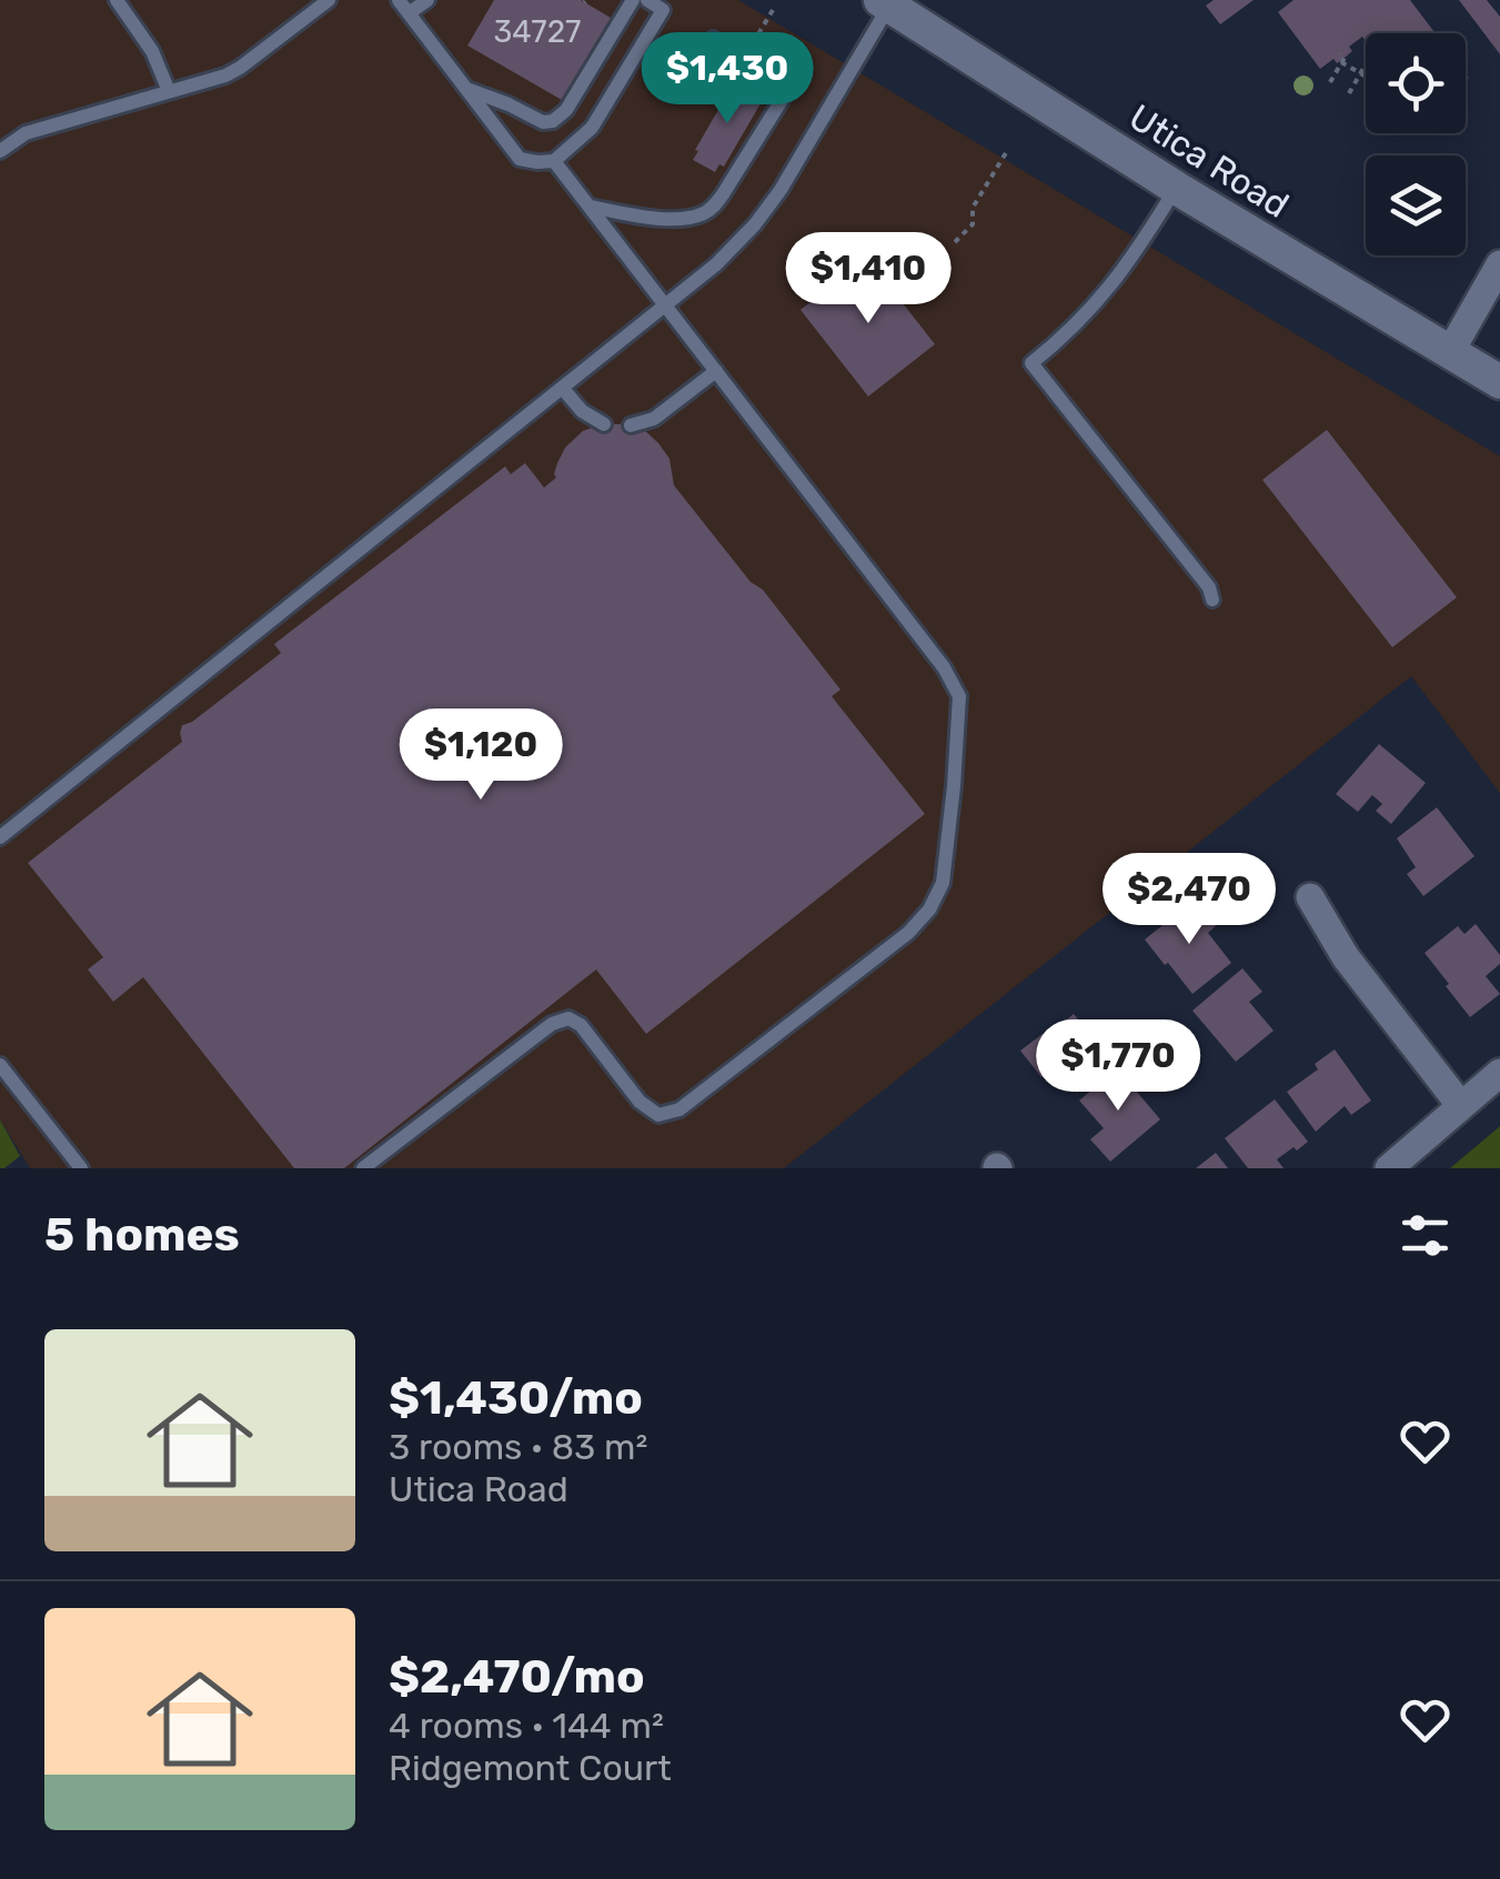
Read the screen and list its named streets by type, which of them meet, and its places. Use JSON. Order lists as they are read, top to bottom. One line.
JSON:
{"streets":{"main road":["Utica Road"]},"house_numbers":["34727"],"page":{"price":["$1,430","$1,410","$1,120","$2,470","$1,770"],"heading":"5 homes","list":[{"name":"$1,430/mo","note":"3 rooms · 83 m² · Utica Road"},{"name":"$2,470/mo","note":"4 rooms · 144 m² · Ridgemont Court"}]}}
